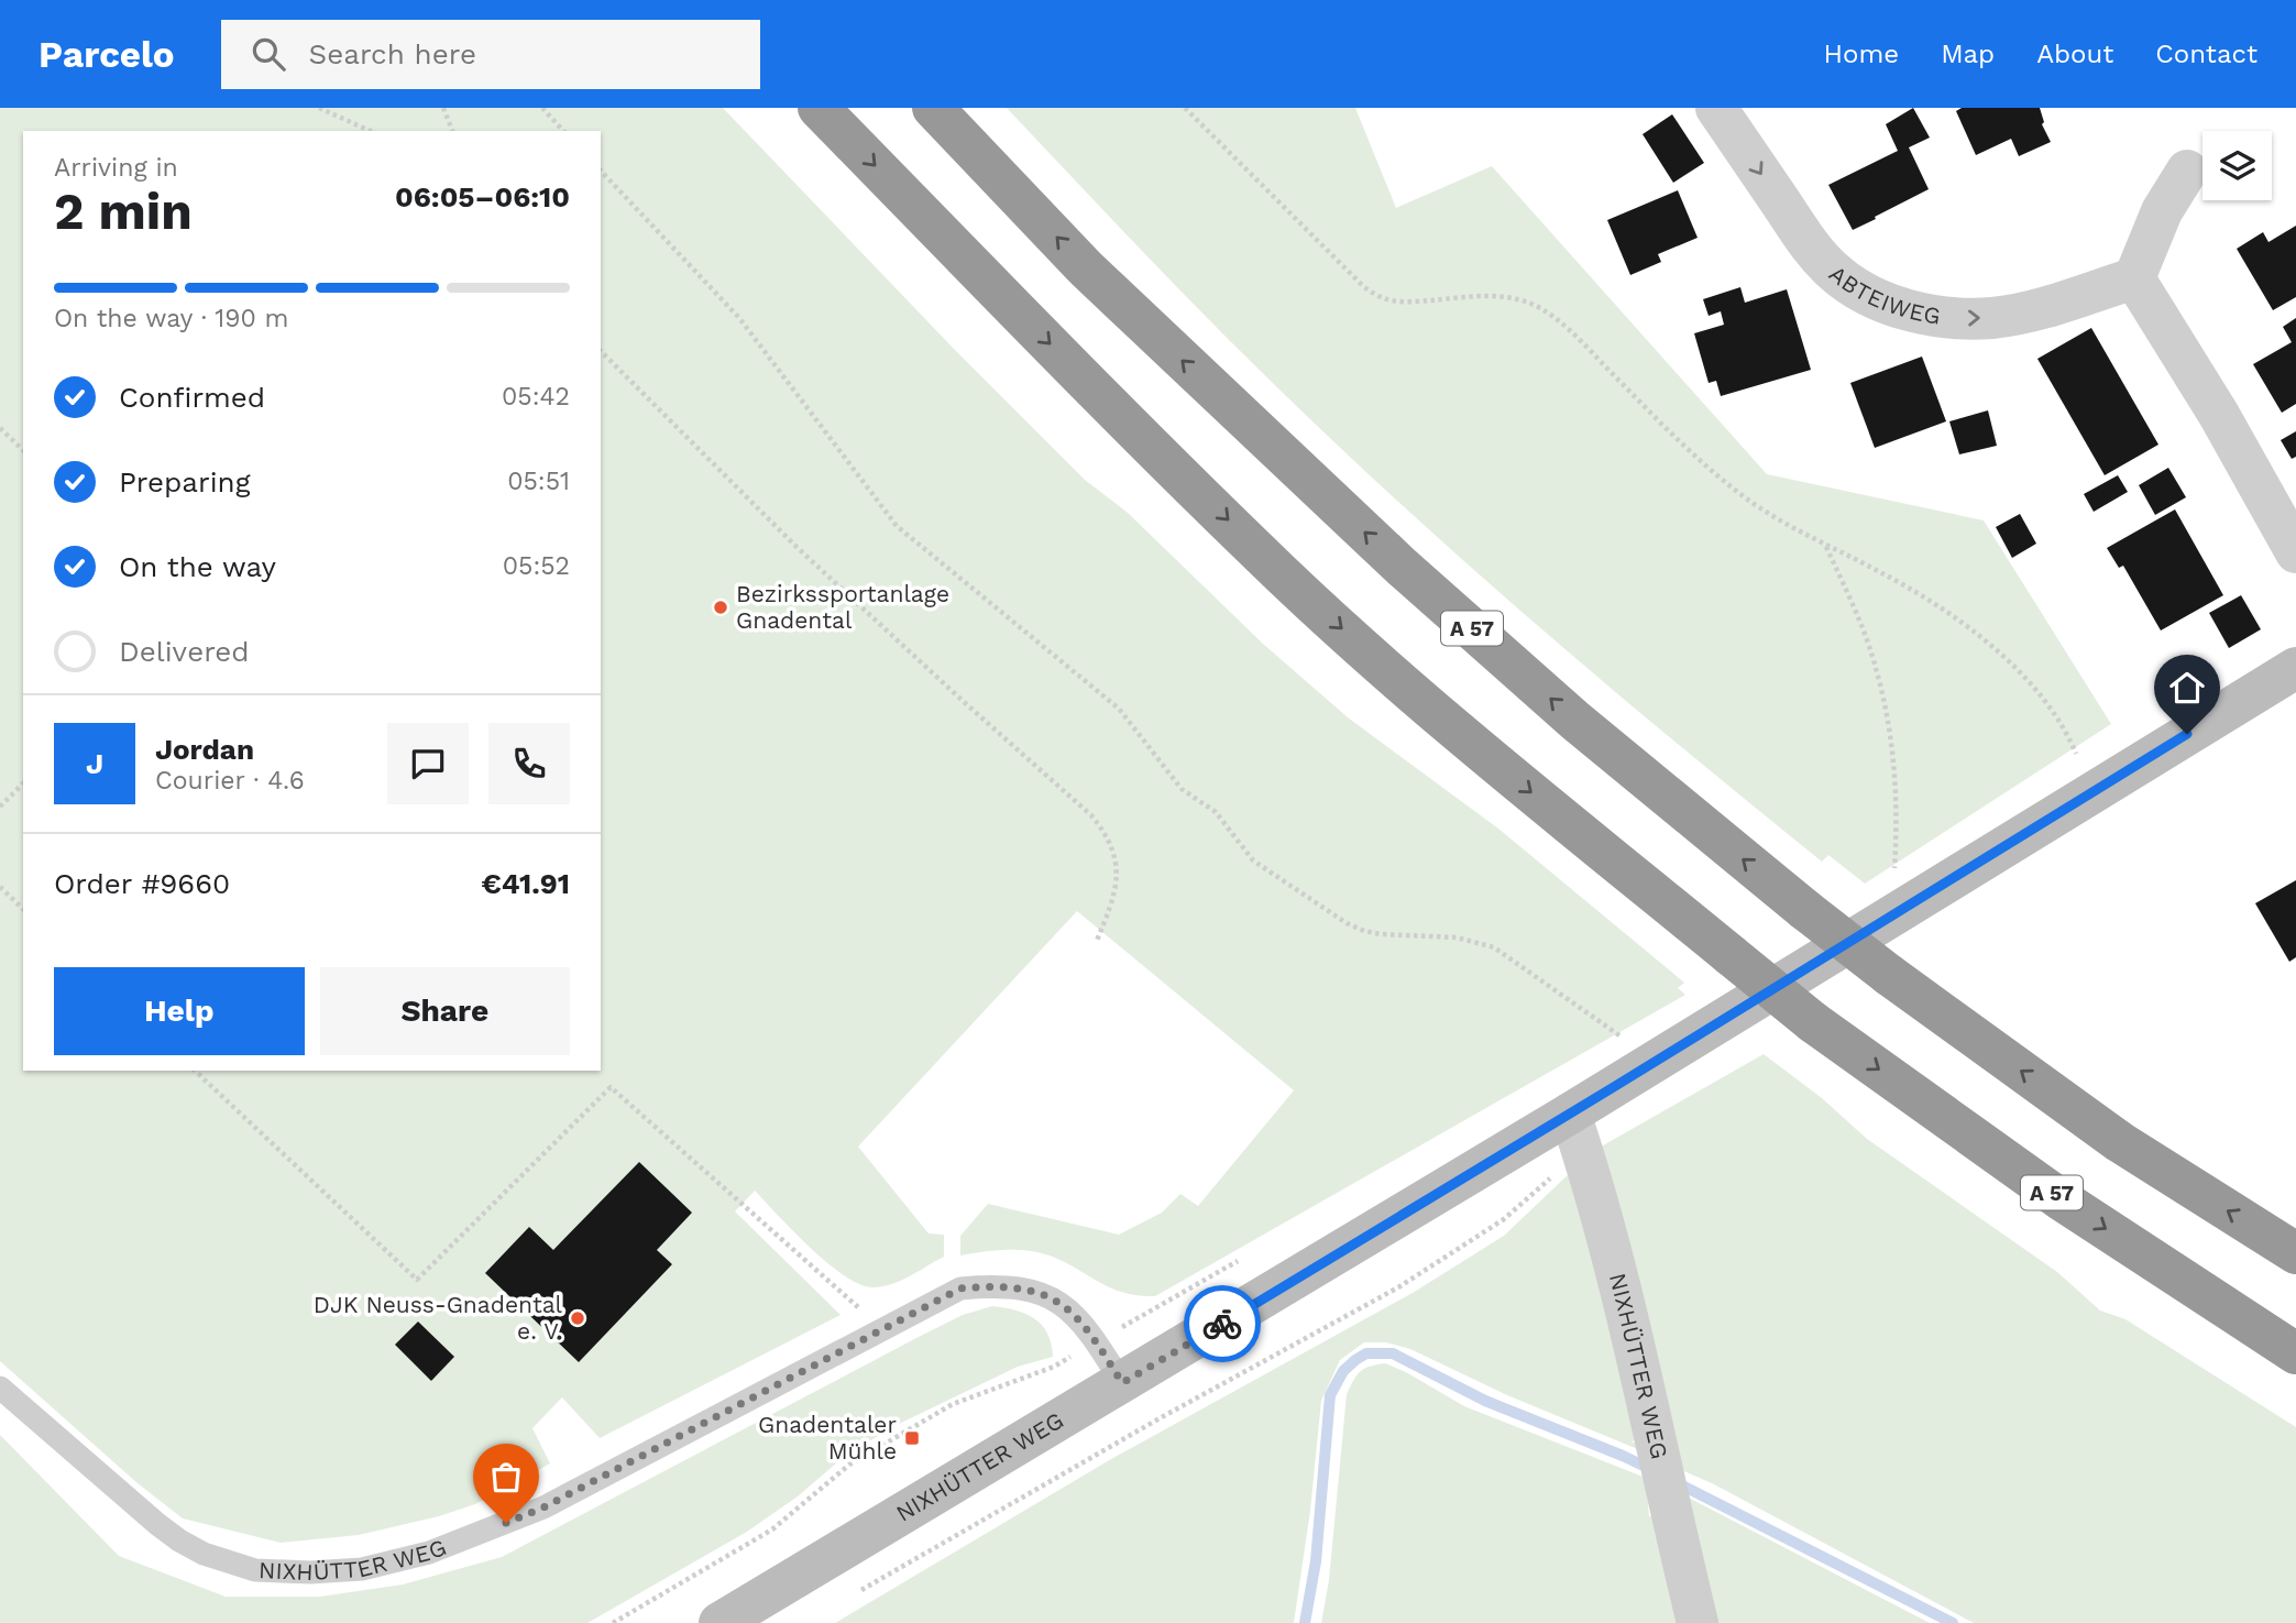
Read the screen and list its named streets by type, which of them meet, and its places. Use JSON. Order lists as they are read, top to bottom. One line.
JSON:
{"streets":{"highway":["A 57"],"main road":["NIXHÜTTER WEG"],"street":["ABTEIWEG"]},"one_way":["ABTEIWEG"],"places":{"other":["Bezirkssportanlage Gnadental","DJK Neuss-Gnadental e. V."],"transit":["Gnadentaler Mühle"]},"page":{"header":"Parcelo","search":"Search here","nav":["Home","Map","About","Contact"],"heading":["2 min","Arriving in","06:05–06:10"],"panel":["Jordan","Courier · 4.6","Order #9660","€41.91"],"bar":"On the way · 190 m","list":[["Confirmed","05:42"],["Preparing","05:51"],["On the way","05:52"],"Delivered"],"round":"J","buttons":["Help","Share"]}}
